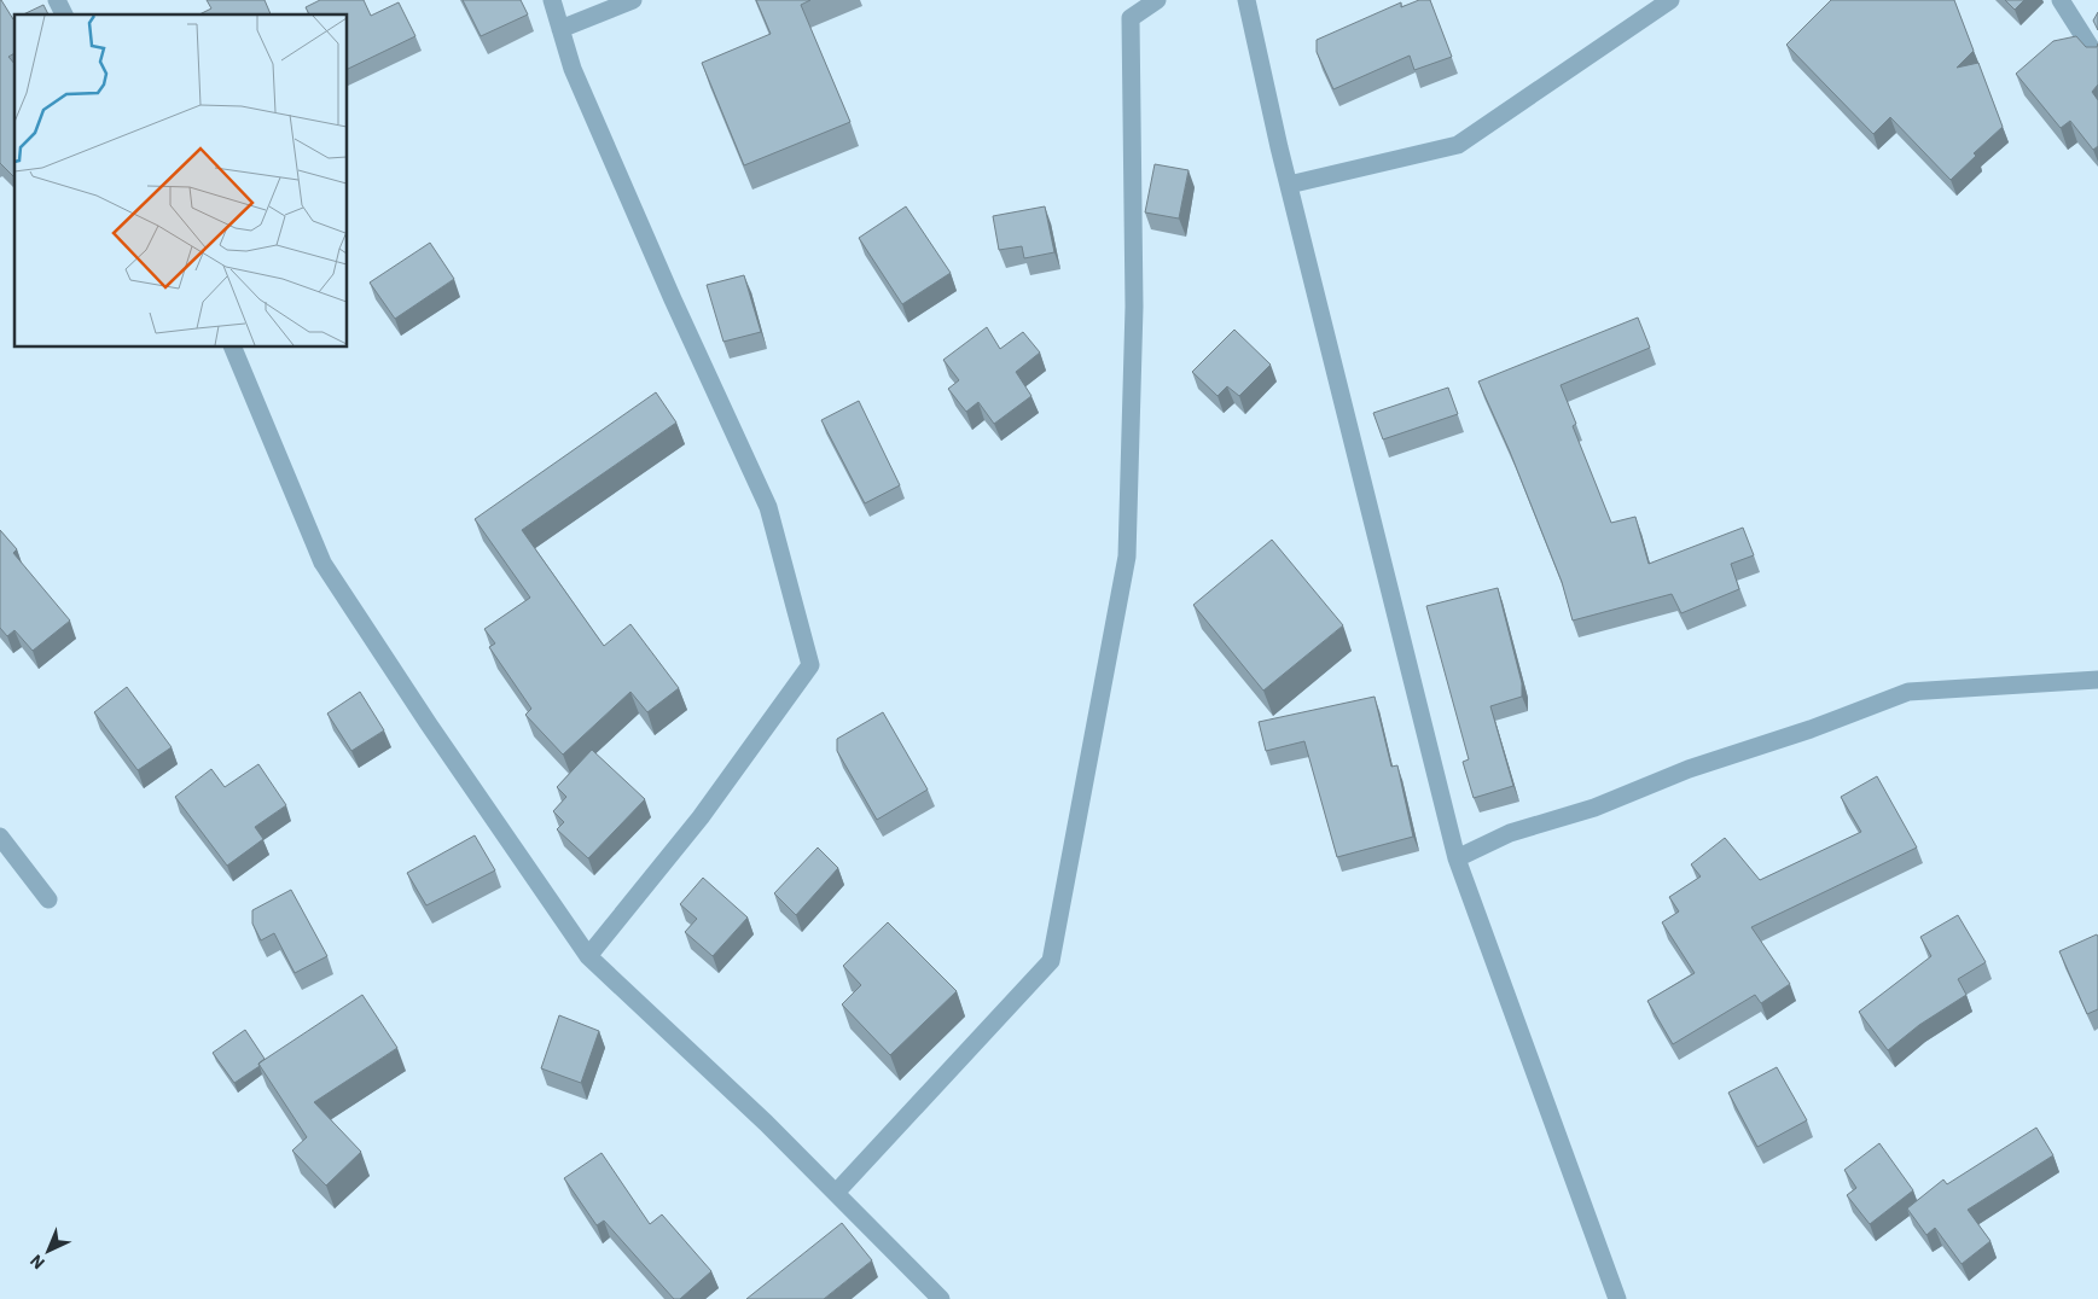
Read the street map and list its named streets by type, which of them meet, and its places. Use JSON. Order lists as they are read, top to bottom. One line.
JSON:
{"north":"bottom left"}
